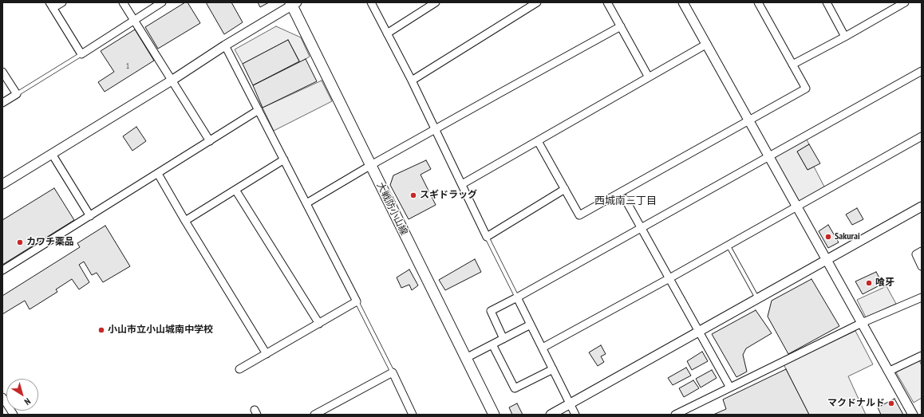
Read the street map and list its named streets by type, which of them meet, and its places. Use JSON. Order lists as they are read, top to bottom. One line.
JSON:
{"streets":{"main road":["大戦防小山線"]},"districts":["西城南三丁目"],"places":["スギドラッグ","Sakurai","カワチ薬品","喰牙","小山市立小山城南中学校","マクドナルド"],"house_numbers":["1"],"north":"bottom right"}
